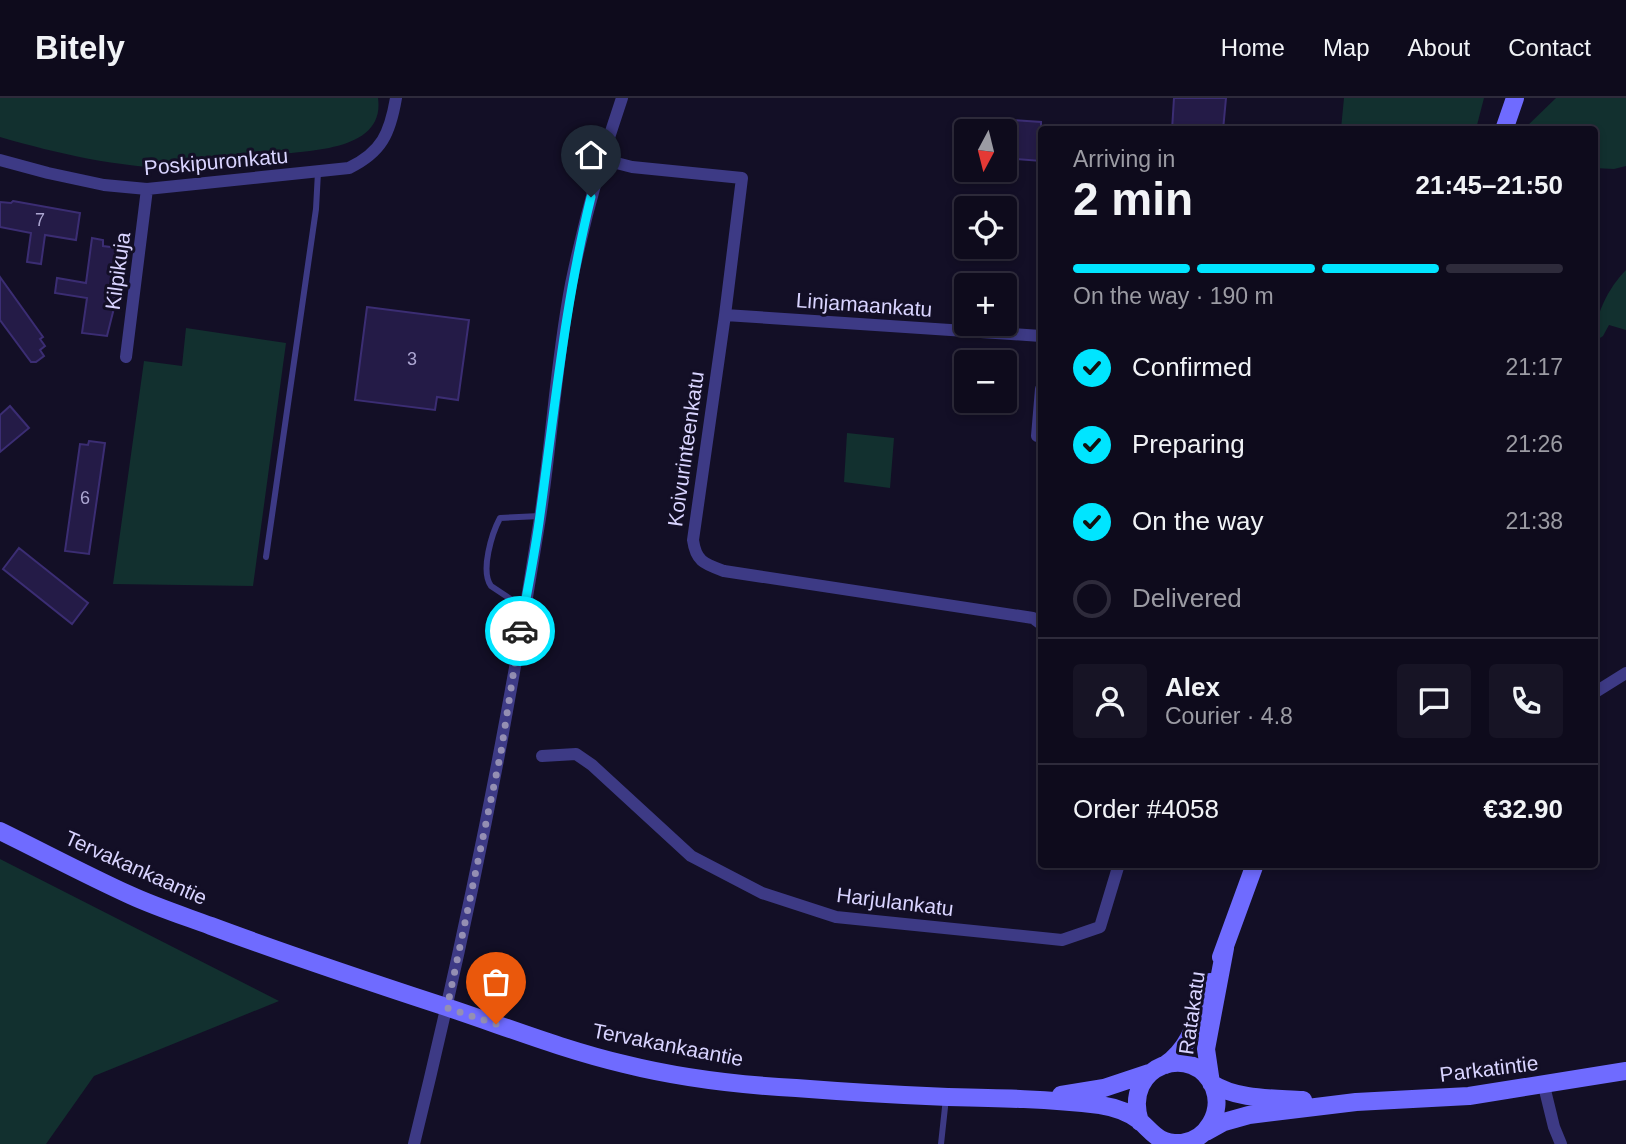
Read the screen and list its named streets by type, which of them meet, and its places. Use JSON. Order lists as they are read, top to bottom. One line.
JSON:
{"streets":{"street":["Poskipuronkatu","Kilpikuja","Linjamaankatu","Koivurinteenkatu","Tervakankaantie","Harjulankatu","Ratakatu","Parkatintie"]},"crossings":[["Poskipuronkatu","Kilpikuja"],["Linjamaankatu","Koivurinteenkatu"],["Tervakankaantie","Ratakatu"],["Tervakankaantie","Parkatintie"],["Ratakatu","Parkatintie"]],"house_numbers":["7","3","6"],"north":"bottom","page":{"header":"Bitely","nav":["Home","Map","About","Contact"],"map_buttons":["+","−"],"heading":["2 min","Arriving in","21:45–21:50"],"panel":["Alex","Courier · 4.8","Order #4058","€32.90"],"bar":"On the way · 190 m","list":[["Confirmed","21:17"],["Preparing","21:26"],["On the way","21:38"],"Delivered"]}}
